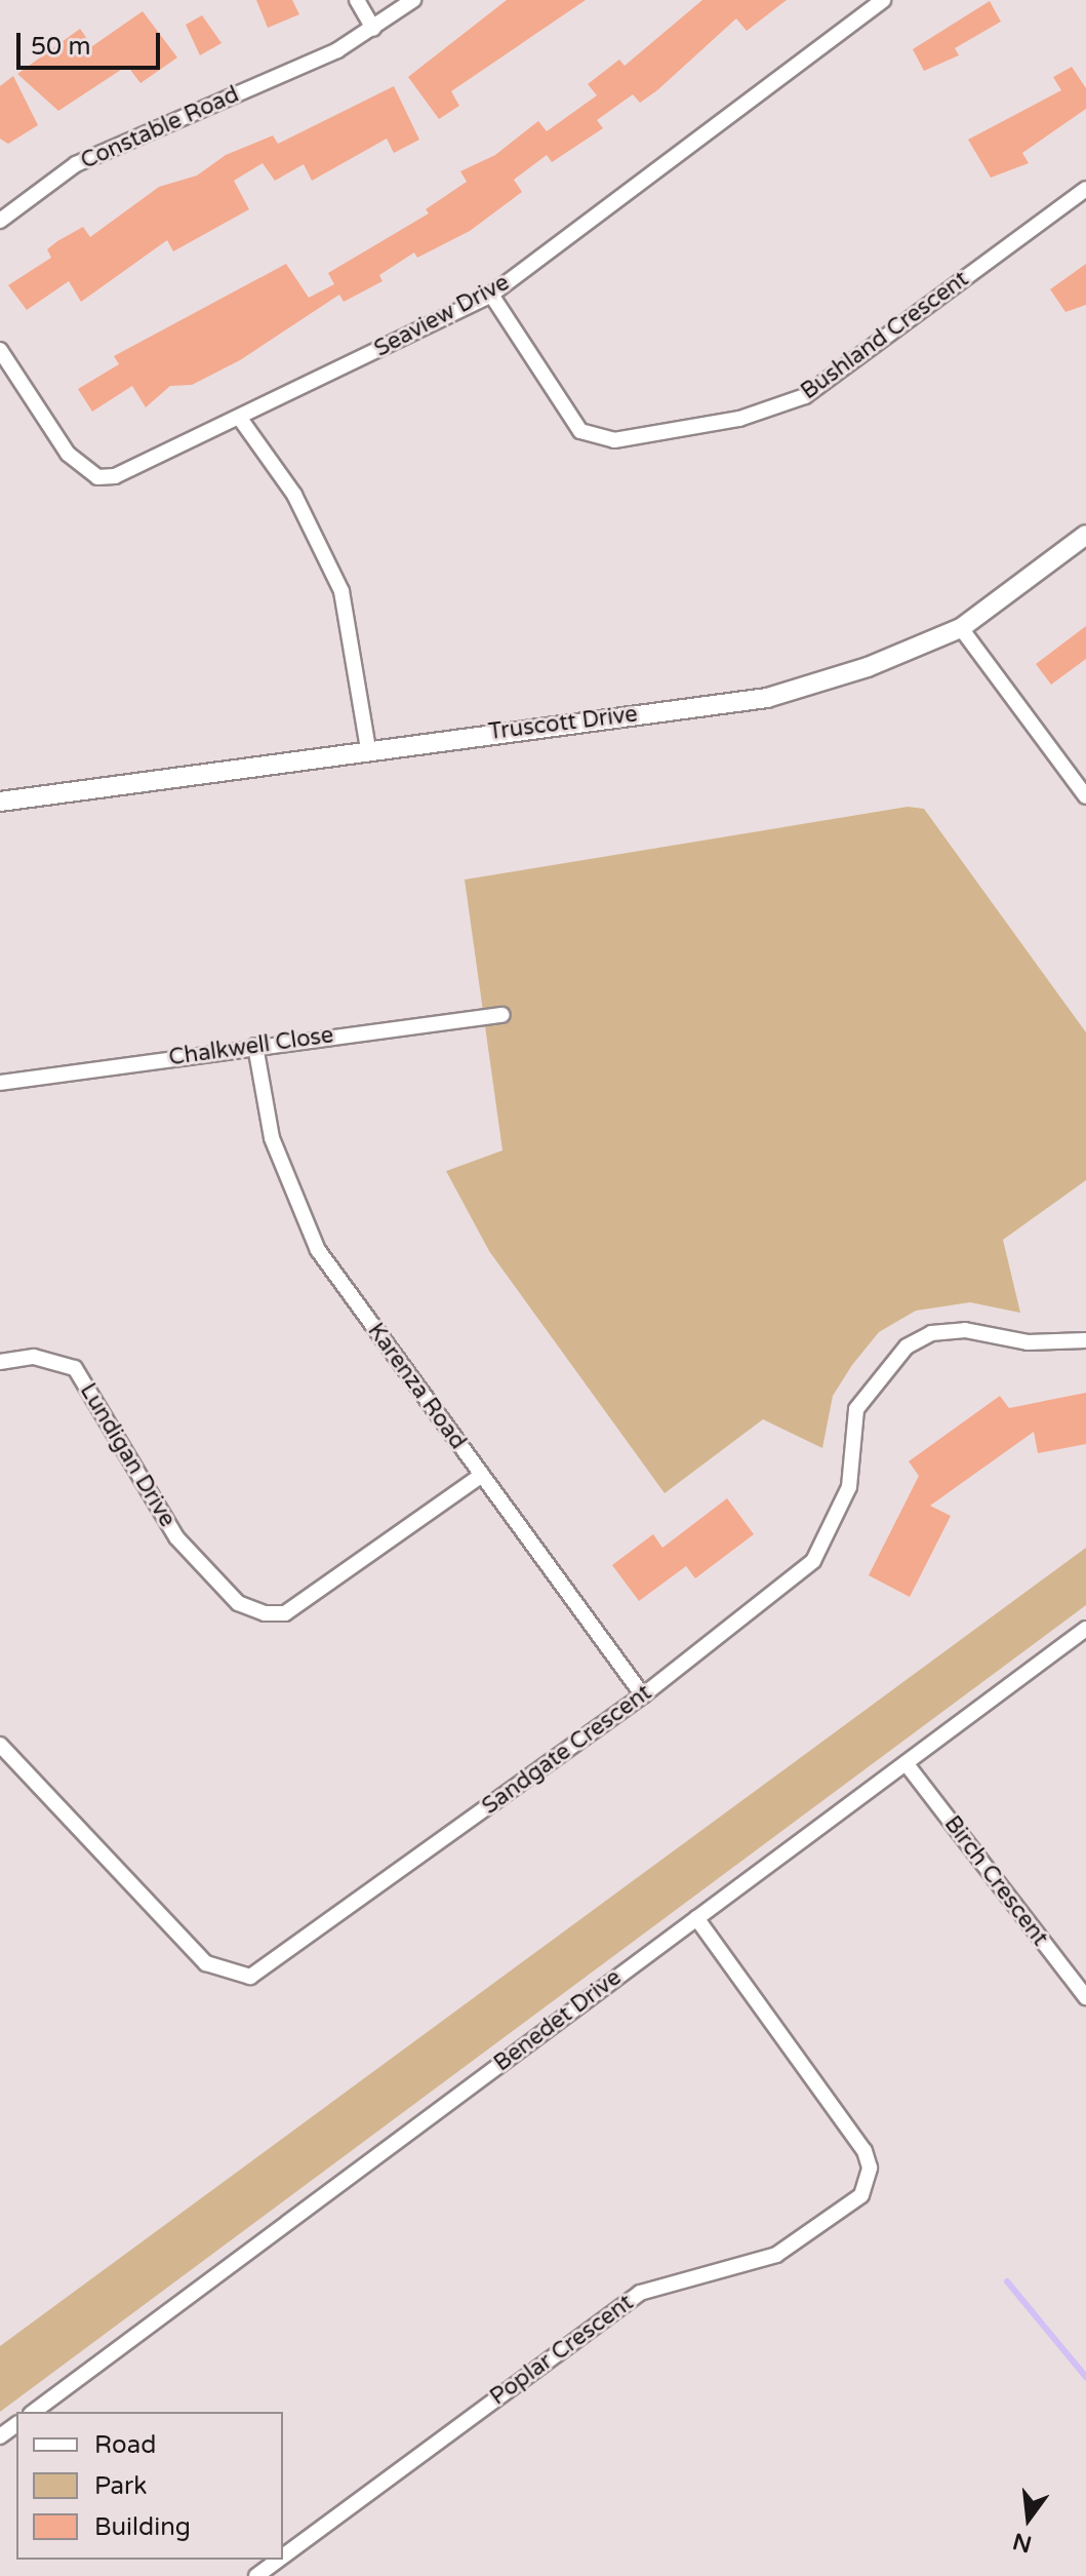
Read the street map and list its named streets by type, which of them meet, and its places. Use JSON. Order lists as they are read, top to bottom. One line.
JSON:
{"streets":{"street":["Constable Road","Seaview Drive","Bushland Crescent","Truscott Drive","Chalkwell Close","Karenza Road","Lundigan Drive","Sandgate Crescent","Birch Crescent","Benedet Drive","Poplar Crescent"]},"crossings":[["Seaview Drive","Bushland Crescent"],["Chalkwell Close","Karenza Road"],["Karenza Road","Lundigan Drive"],["Karenza Road","Sandgate Crescent"],["Birch Crescent","Benedet Drive"],["Benedet Drive","Poplar Crescent"]],"legend":["Road","Park","Building"],"scale_bar":"50 m","north":"bottom"}
